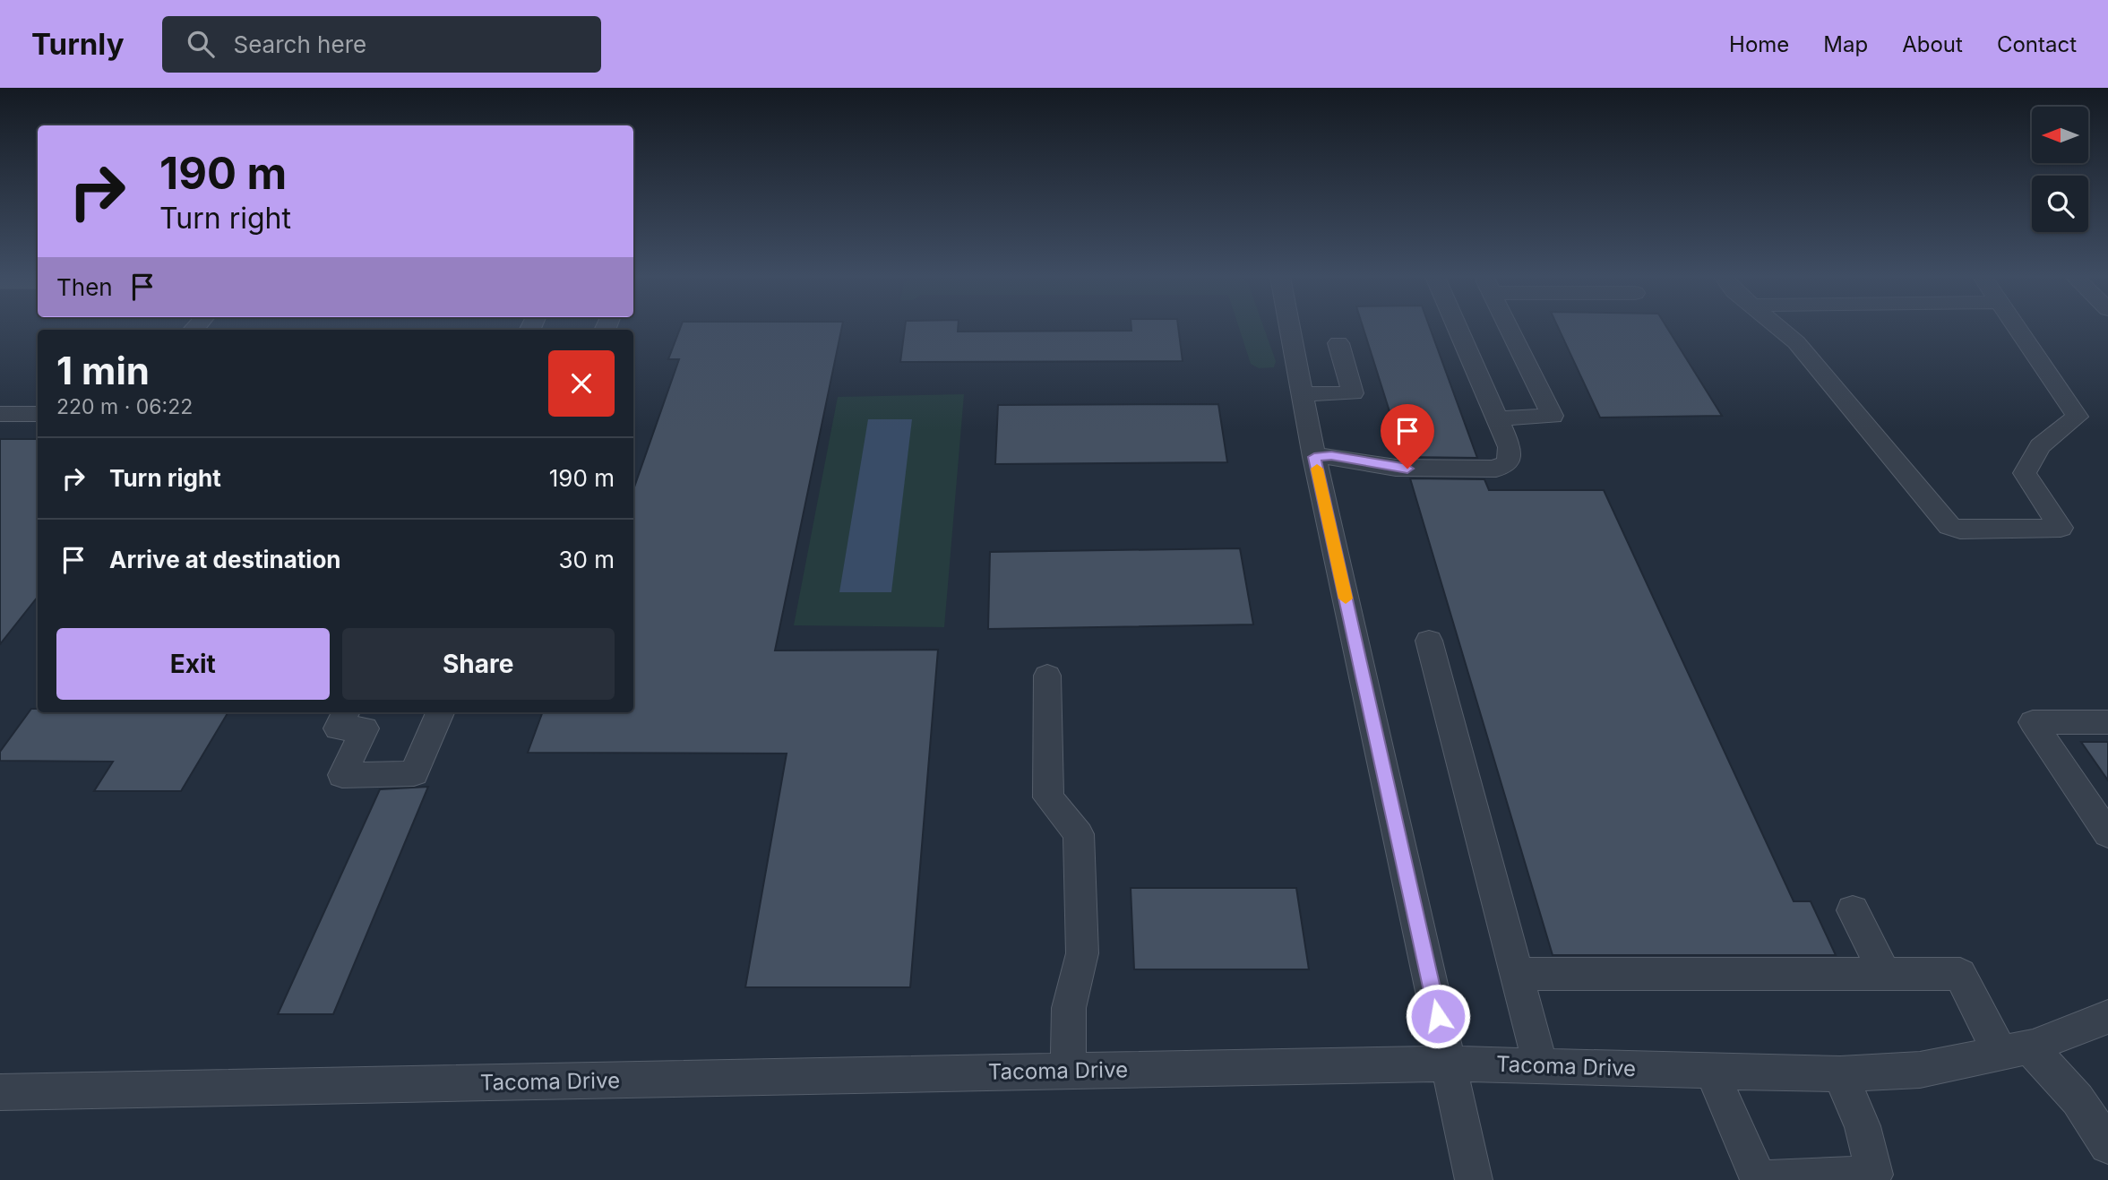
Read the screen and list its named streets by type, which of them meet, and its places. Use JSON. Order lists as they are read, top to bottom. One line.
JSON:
{"streets":{"street":["Tacoma Drive"]},"north":"left","page":{"header":"Turnly","search":"Search here","nav":["Home","Map","About","Contact"],"turn":["190 m","Turn right"],"then":"Then","heading":["1 min","220 m · 06:22"],"list":[{"name":"Turn right","value":"190 m"},{"name":"Arrive at destination","value":"30 m"}],"buttons":["Exit","Share"]}}
